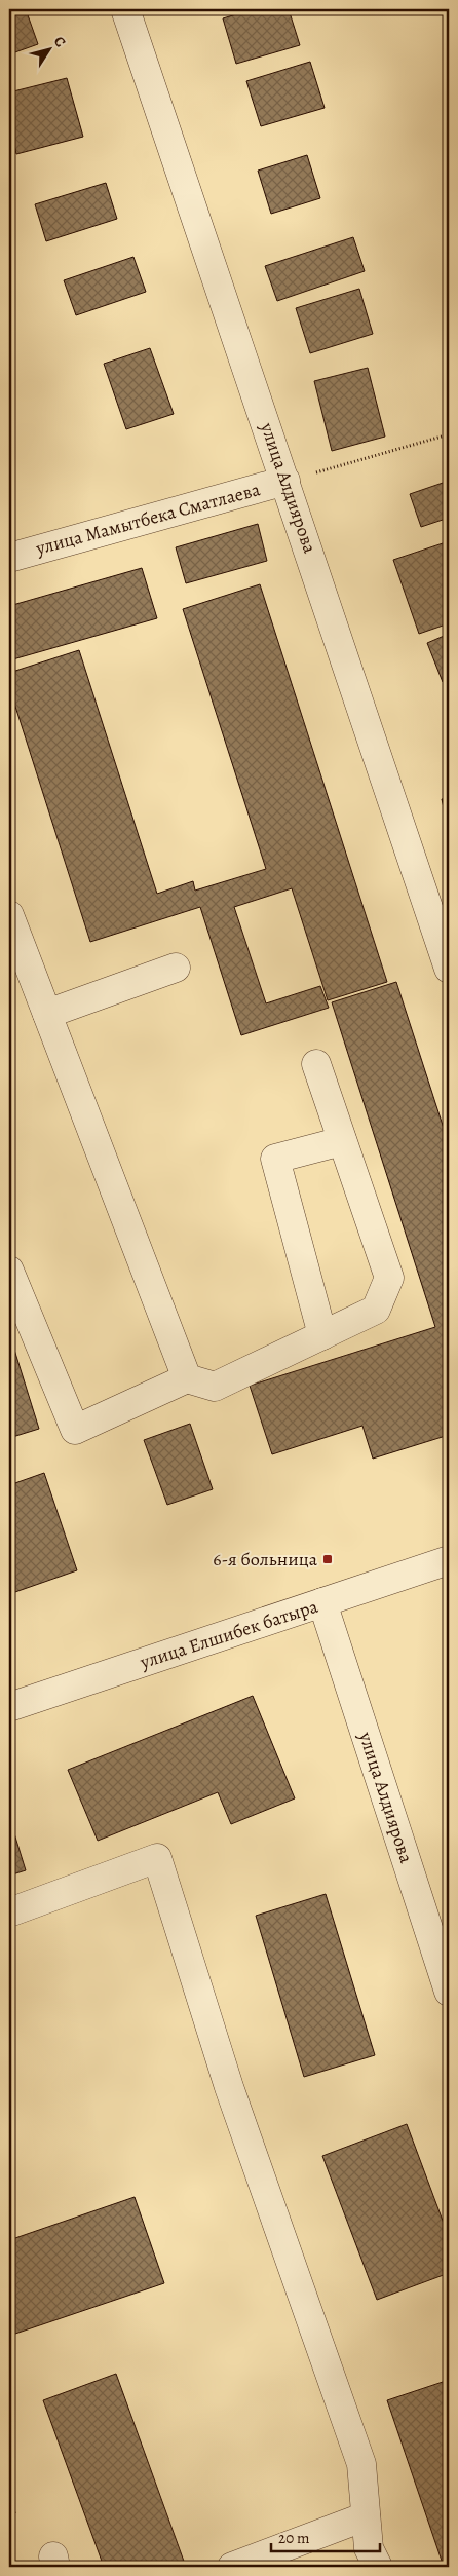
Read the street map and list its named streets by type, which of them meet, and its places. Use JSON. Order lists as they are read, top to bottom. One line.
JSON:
{"streets":{"street":["улица Алдиярова","улица Мамытбека Сматлаева","улица Елшибек батыра"]},"crossings":[["улица Алдиярова","улица Мамытбека Сматлаева"],["улица Алдиярова","улица Елшибек батыра"]],"places":{"transit":["6-я больница"]},"scale_bar":"20 m","north":"top right"}
